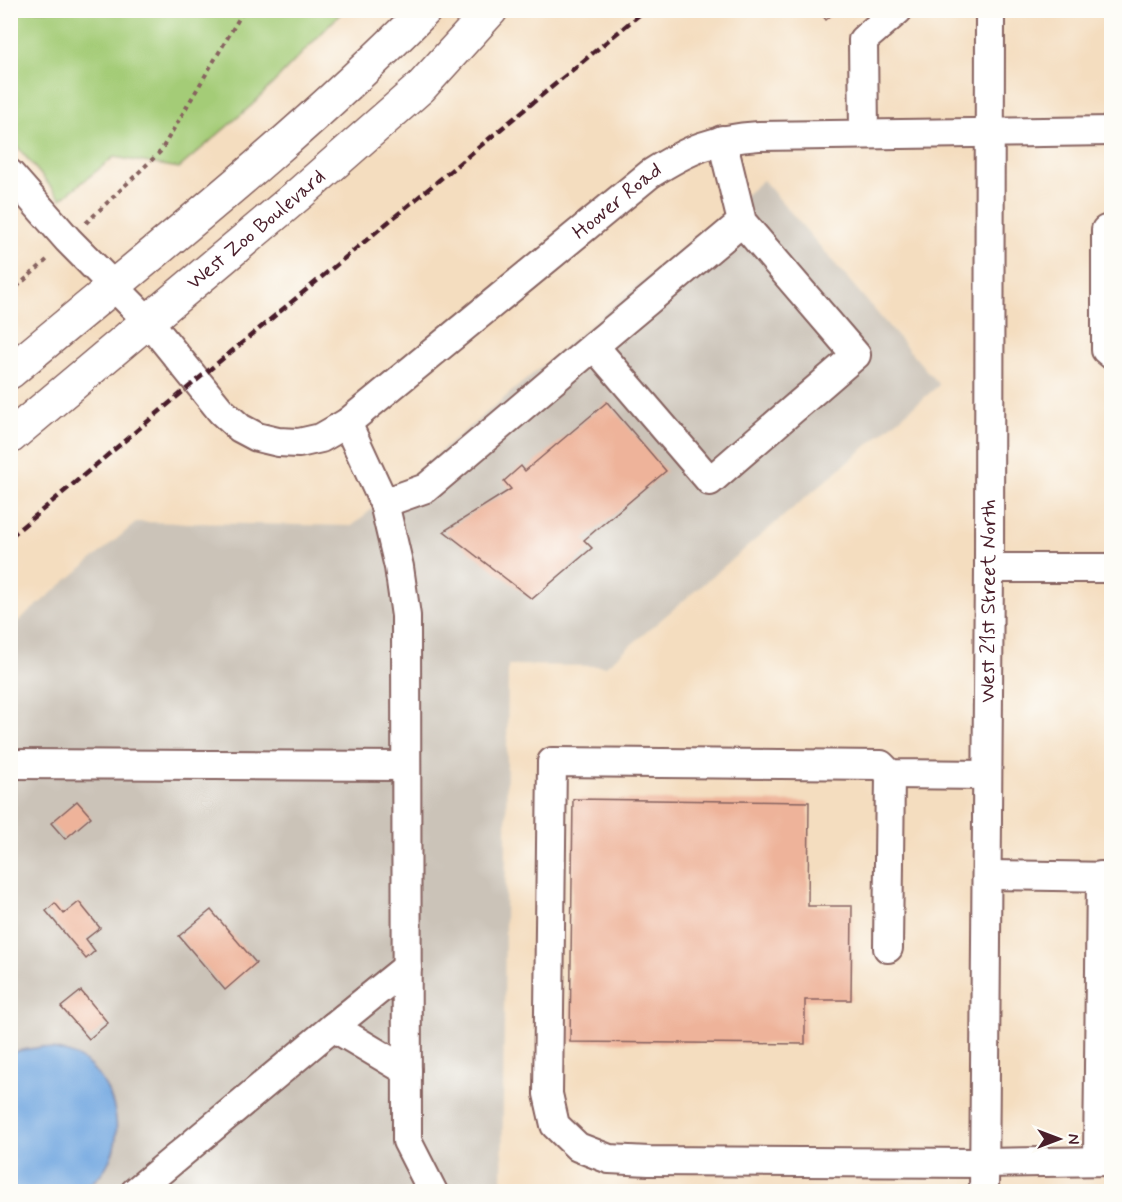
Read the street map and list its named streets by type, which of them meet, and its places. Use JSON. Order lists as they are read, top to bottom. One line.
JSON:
{"streets":{"main road":["West Zoo Boulevard"],"street":["Hoover Road","West 21st Street North"]},"crossings":[["Hoover Road","West Zoo Boulevard"],["Hoover Road","West 21st Street North"]],"north":"right"}
